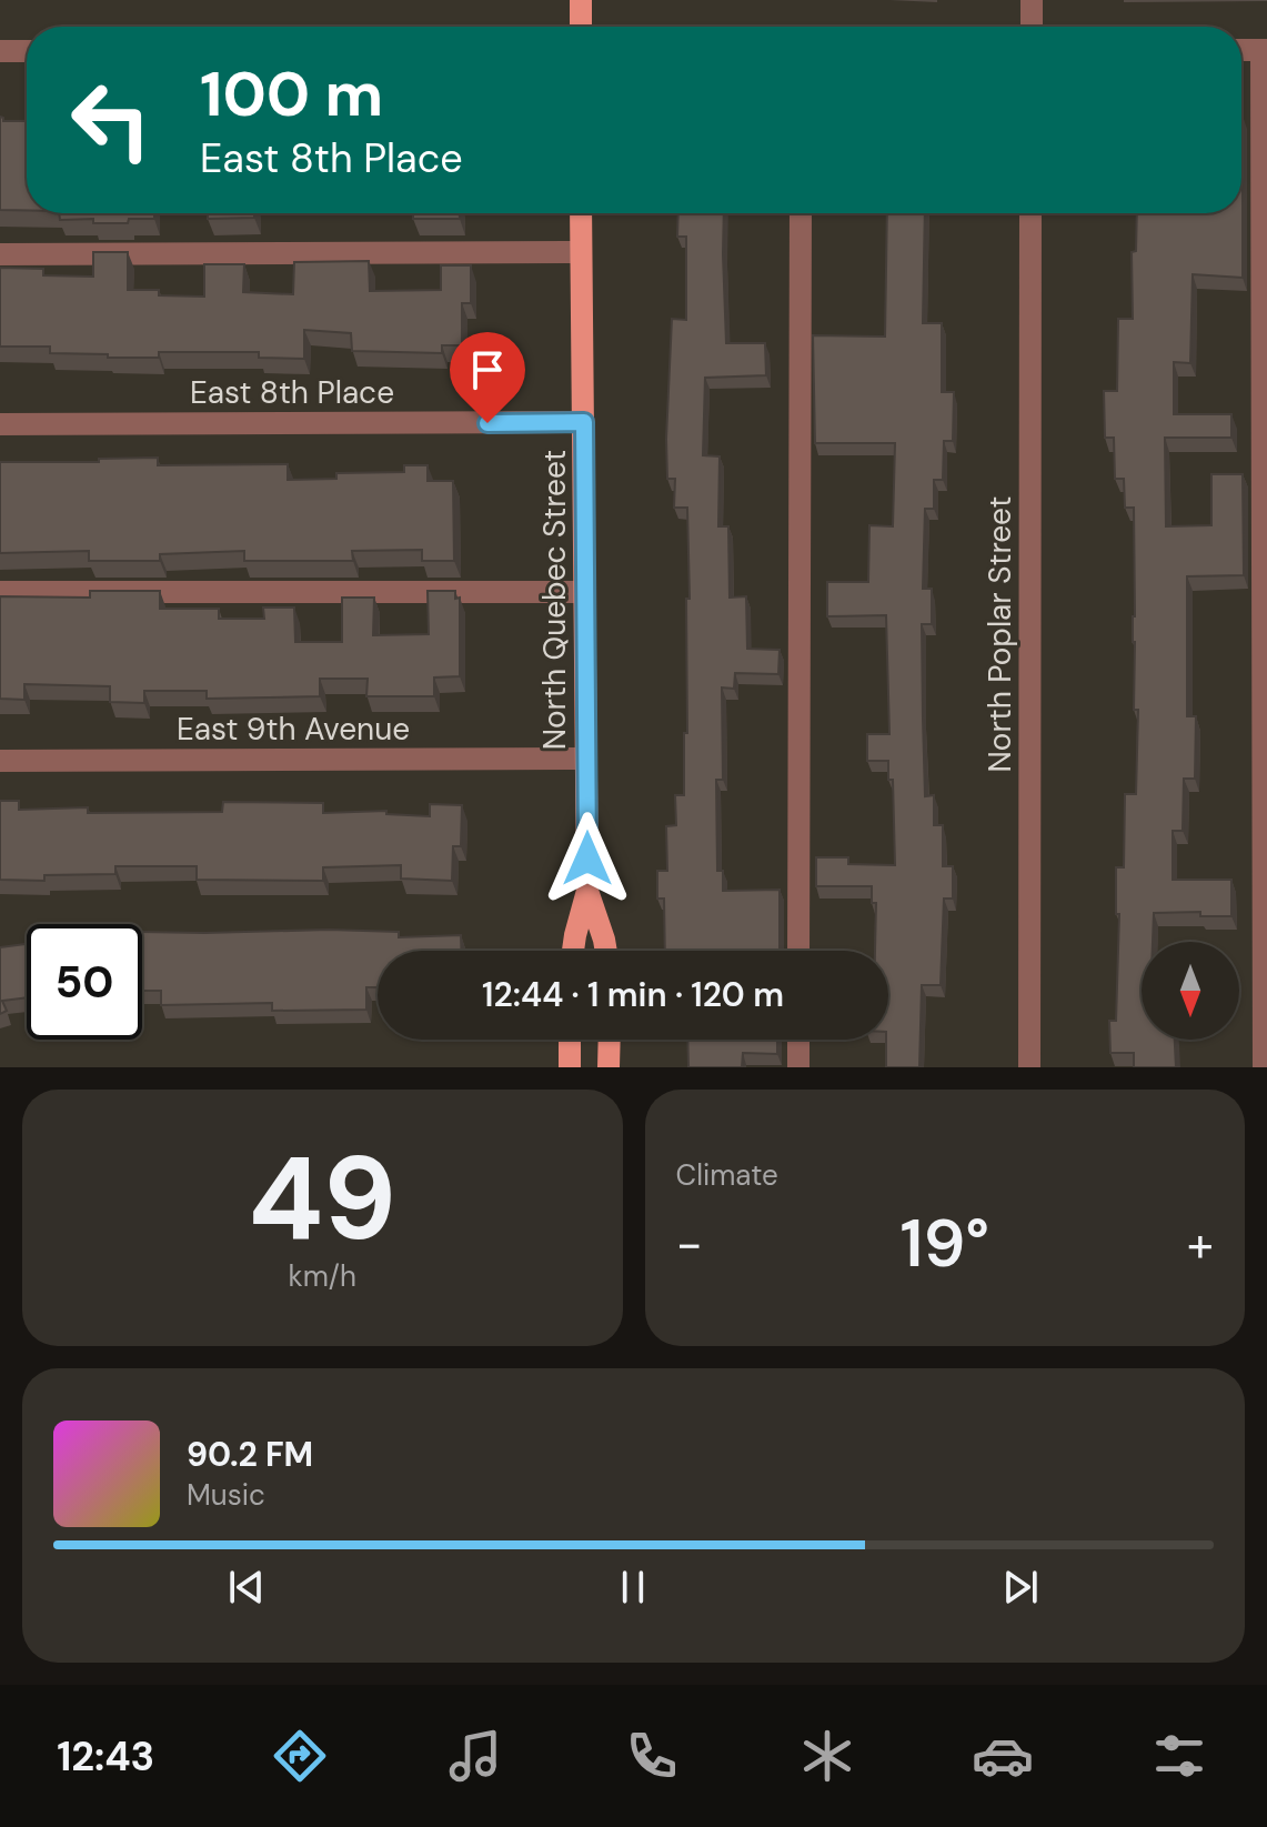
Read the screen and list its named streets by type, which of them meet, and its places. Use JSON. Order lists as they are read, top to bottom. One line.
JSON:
{"streets":{"main road":["North Quebec Street"],"street":["East 8th Place","North Poplar Street","East 9th Avenue"]},"crossings":[["East 8th Place","North Quebec Street"],["North Quebec Street","East 9th Avenue"]],"north":"bottom","page":{"turn":["100 m","East 8th Place"],"limit":"50","trip":"12:44 · 1 min · 120 m","tile":[["49","km/h"],"Climate"],"heat":["−","19°","+"],"song":["90.2 FM","Music"],"tabs":"12:43"}}
